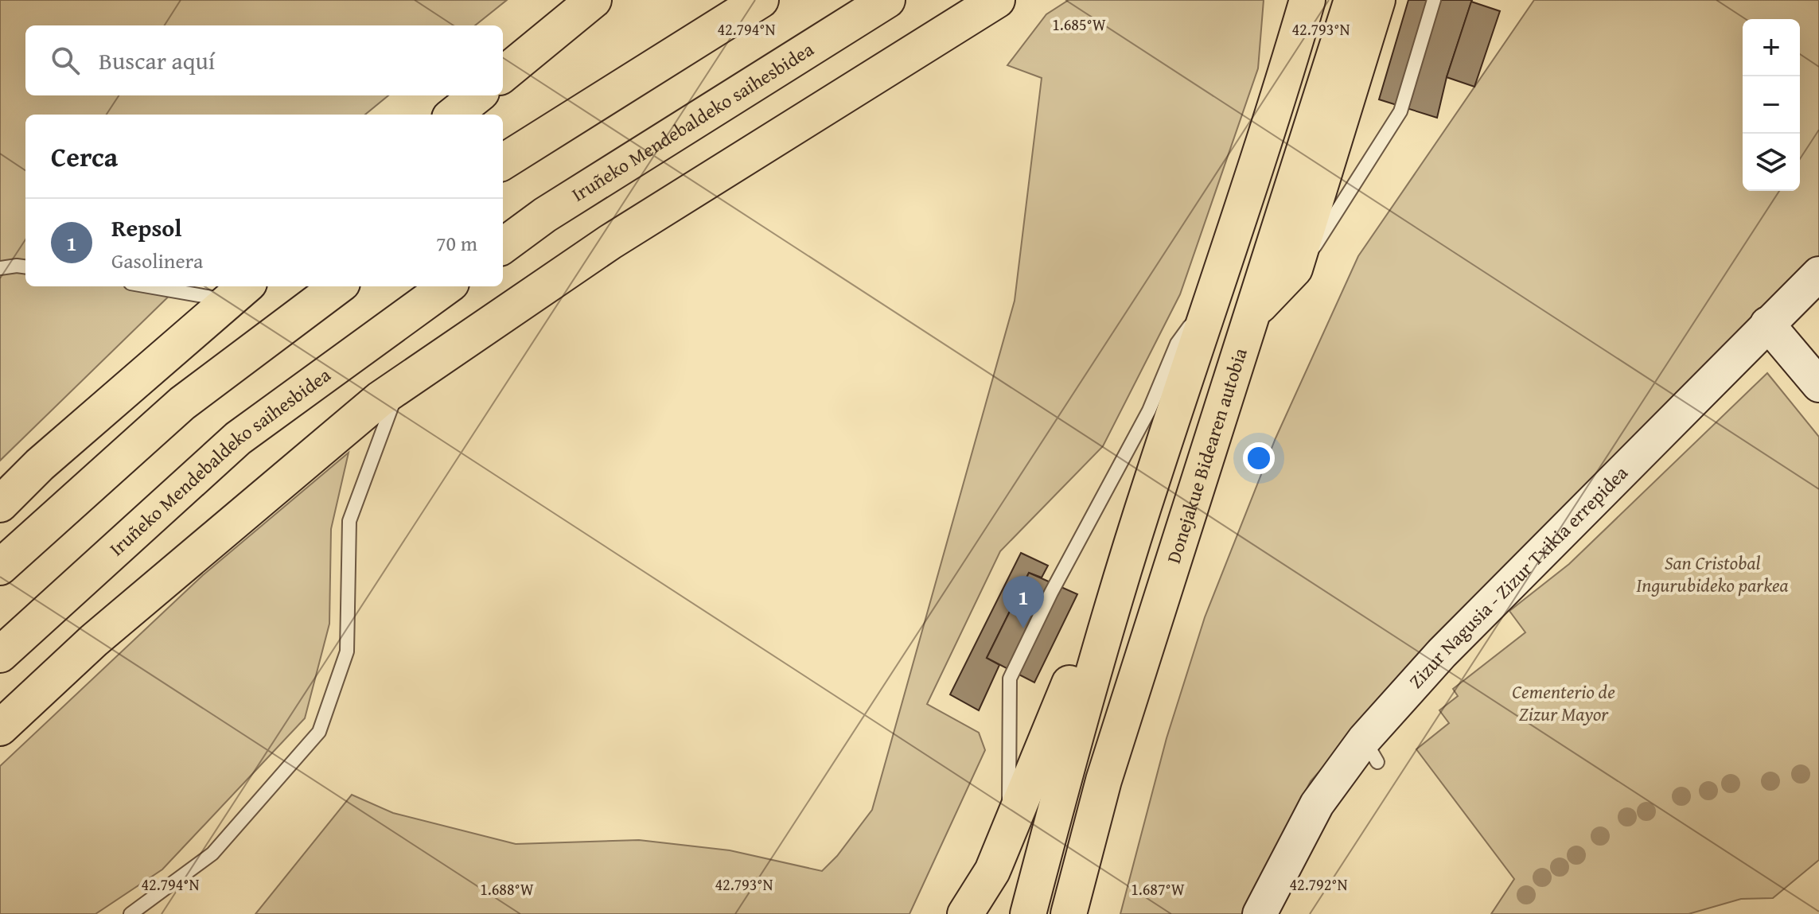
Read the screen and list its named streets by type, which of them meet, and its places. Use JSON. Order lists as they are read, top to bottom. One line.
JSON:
{"streets":{"highway":["Iruñeko Mendebaldeko saihesbidea","Donejakue Bidearen autobia"],"street":["Zizur Nagusia - Zizur Txikia errepidea"]},"parks":["San Cristobal Ingurubideko parkea","Cementerio de Zizur Mayor"],"page":{"map_buttons":["+","−"],"search":"Buscar aquí","heading":"Cerca","list":[{"mark":"1","name":"Repsol","note":"Gasolinera","value":"70 m"}],"pins":"1"},"coordinates":["1.685°W","42.794°N","42.793°N","42.792°N","1.688°W","1.687°W"]}
